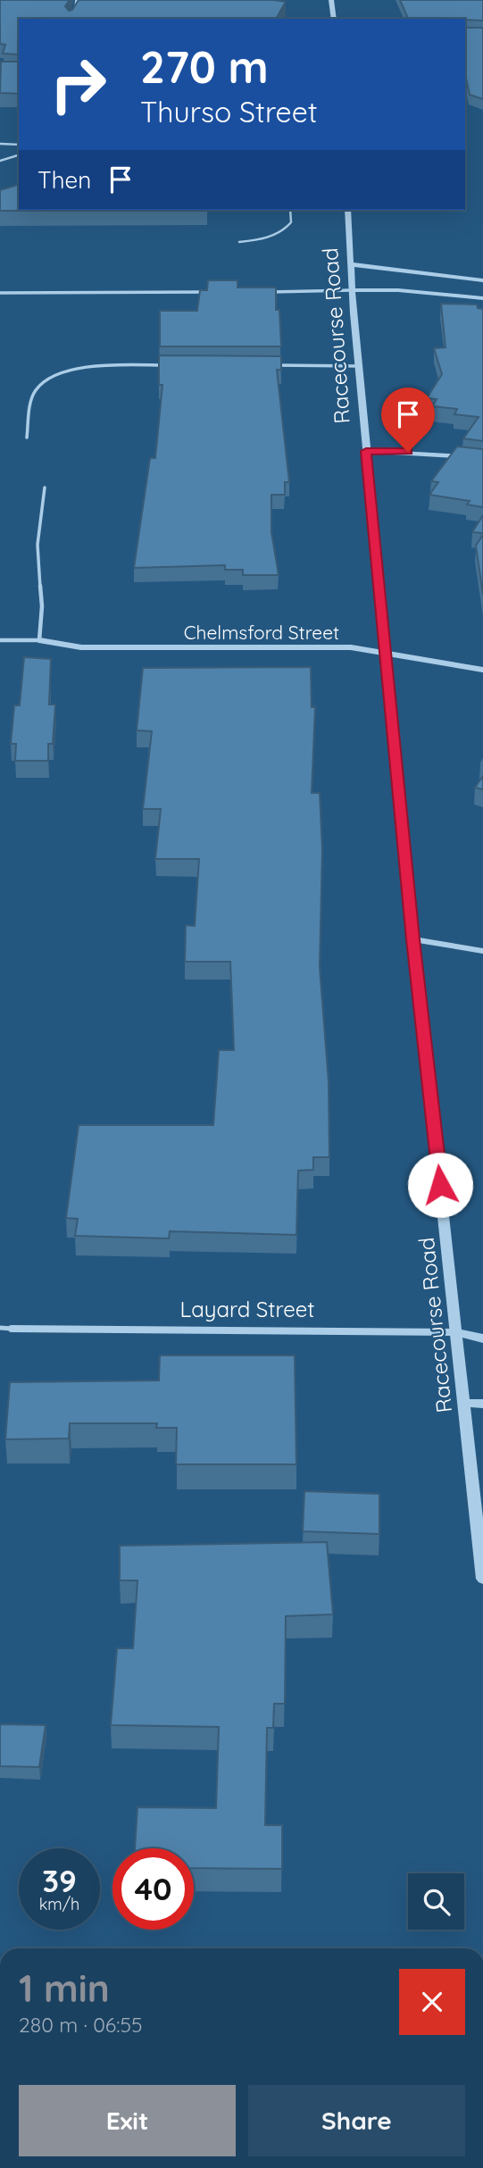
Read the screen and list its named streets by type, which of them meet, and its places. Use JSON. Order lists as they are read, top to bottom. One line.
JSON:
{"streets":{"street":["Racecourse Road","Chelmsford Street","Layard Street"]},"crossings":[["Racecourse Road","Chelmsford Street"],["Racecourse Road","Layard Street"]],"page":{"turn":["270 m","Thurso Street"],"then":"Then","speed":"39 km/h","limit":"40","heading":["1 min","280 m · 06:55"],"buttons":["Exit","Share"]}}
